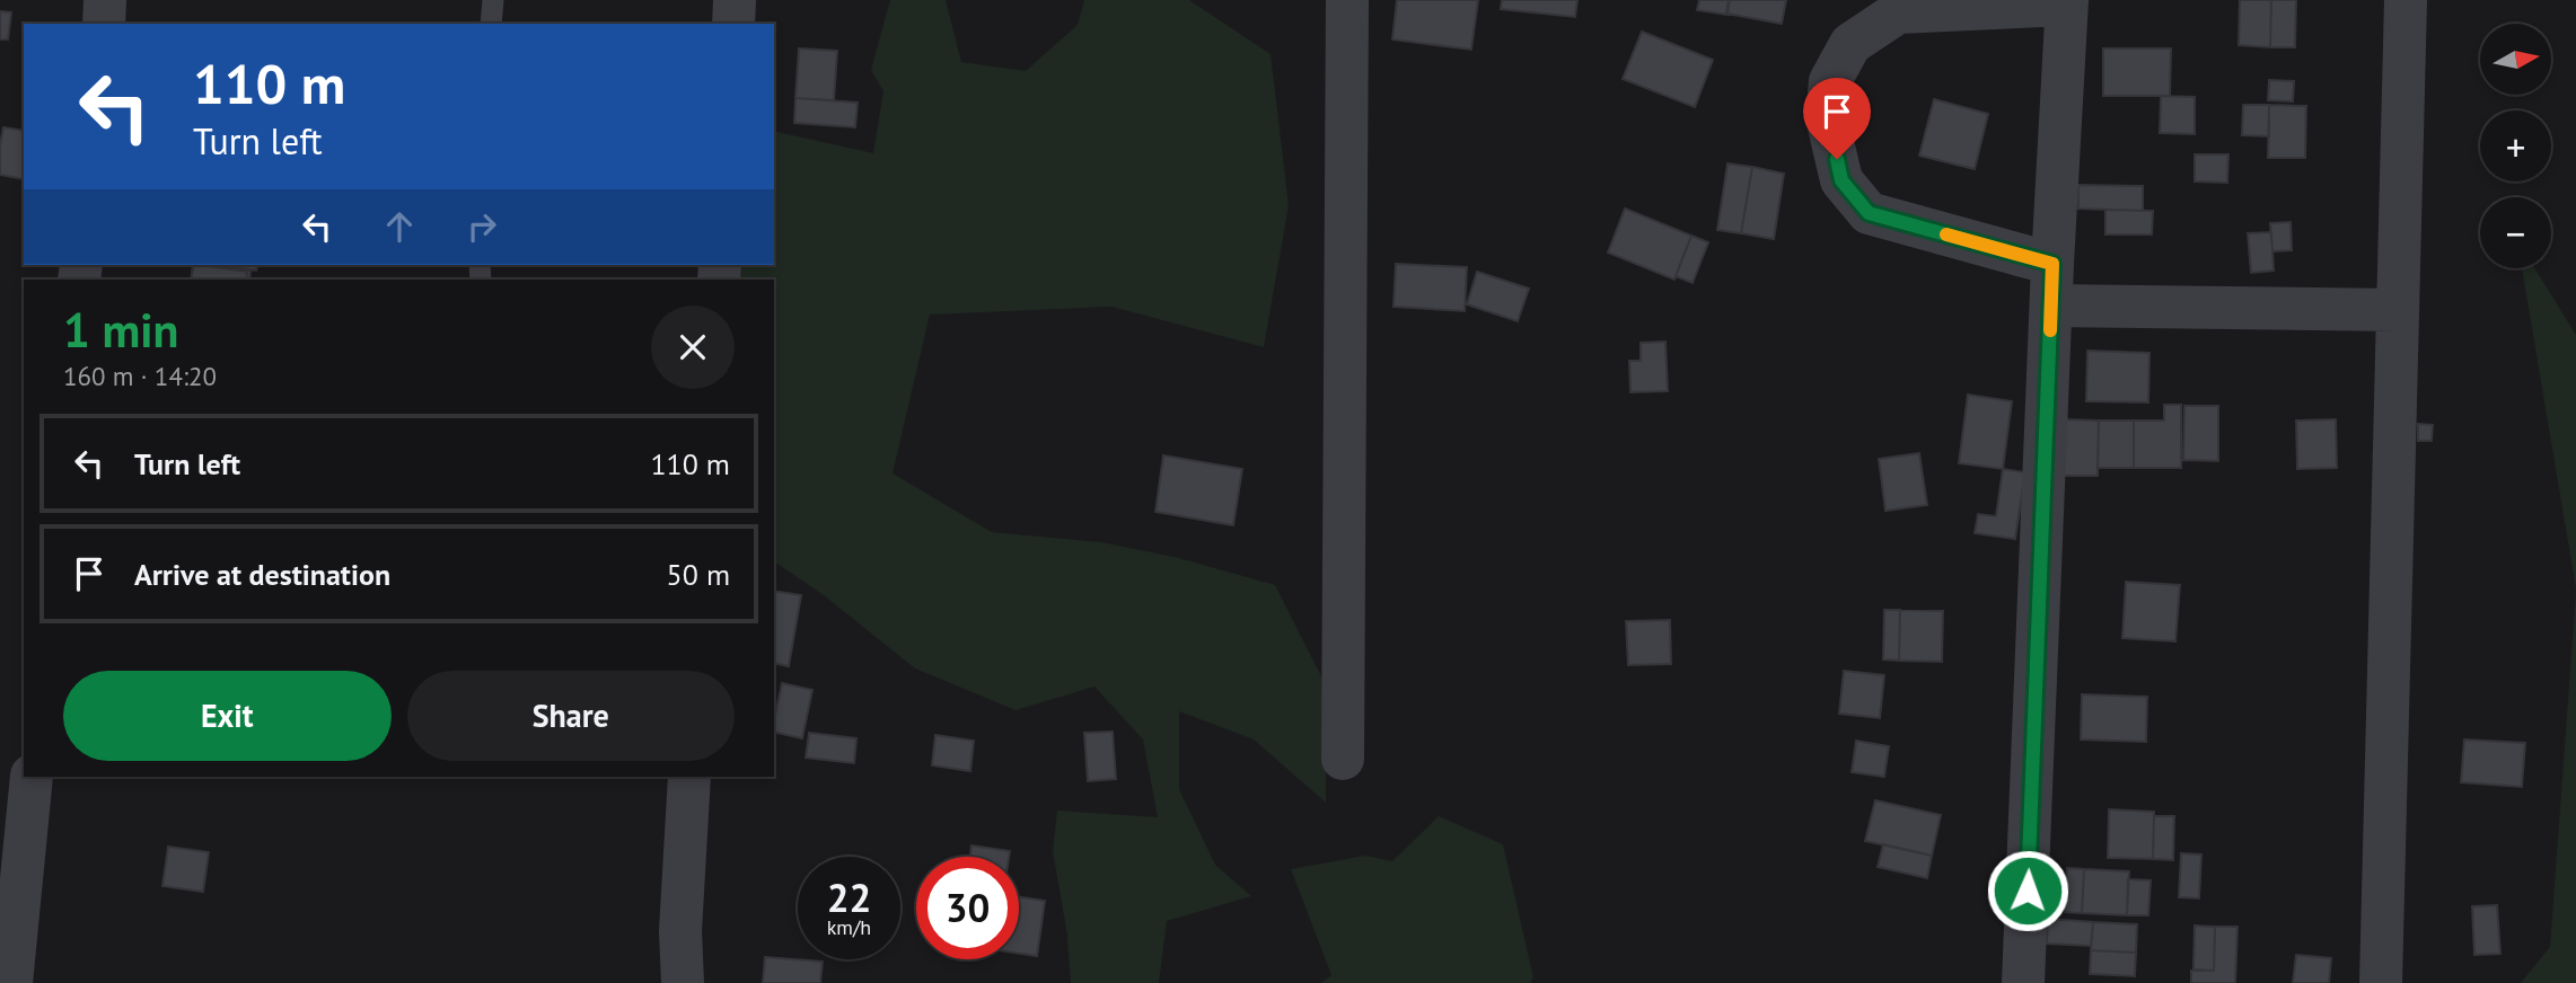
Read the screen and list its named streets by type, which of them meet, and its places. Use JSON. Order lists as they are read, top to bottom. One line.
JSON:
{"north":"right","page":{"map_buttons":["+","−"],"turn":["110 m","Turn left"],"heading":["1 min","160 m · 14:20"],"list":[{"name":"Turn left","value":"110 m"},{"name":"Arrive at destination","value":"50 m"}],"buttons":["Exit","Share"],"speed":"22 km/h","limit":"30"}}
